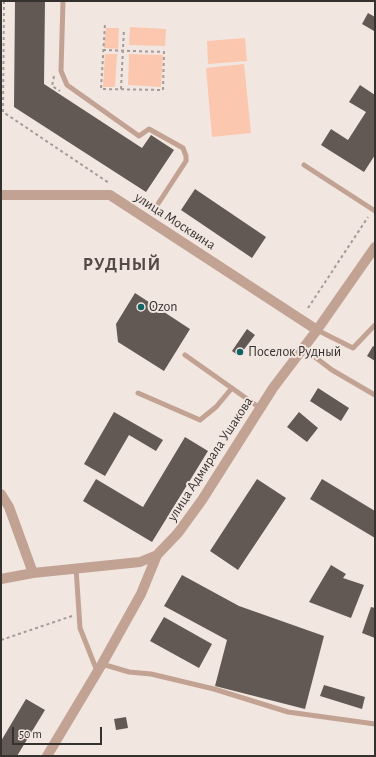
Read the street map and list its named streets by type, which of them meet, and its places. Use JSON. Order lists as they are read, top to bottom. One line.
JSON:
{"streets":{"street":["улица Москвина","улица Адмирала Ушакова"]},"crossings":[["улица Москвина","улица Адмирала Ушакова"]],"districts":["РУДНЫЙ"],"places":["Ozon","Поселок Рудный"],"scale_bar":"50 m"}
